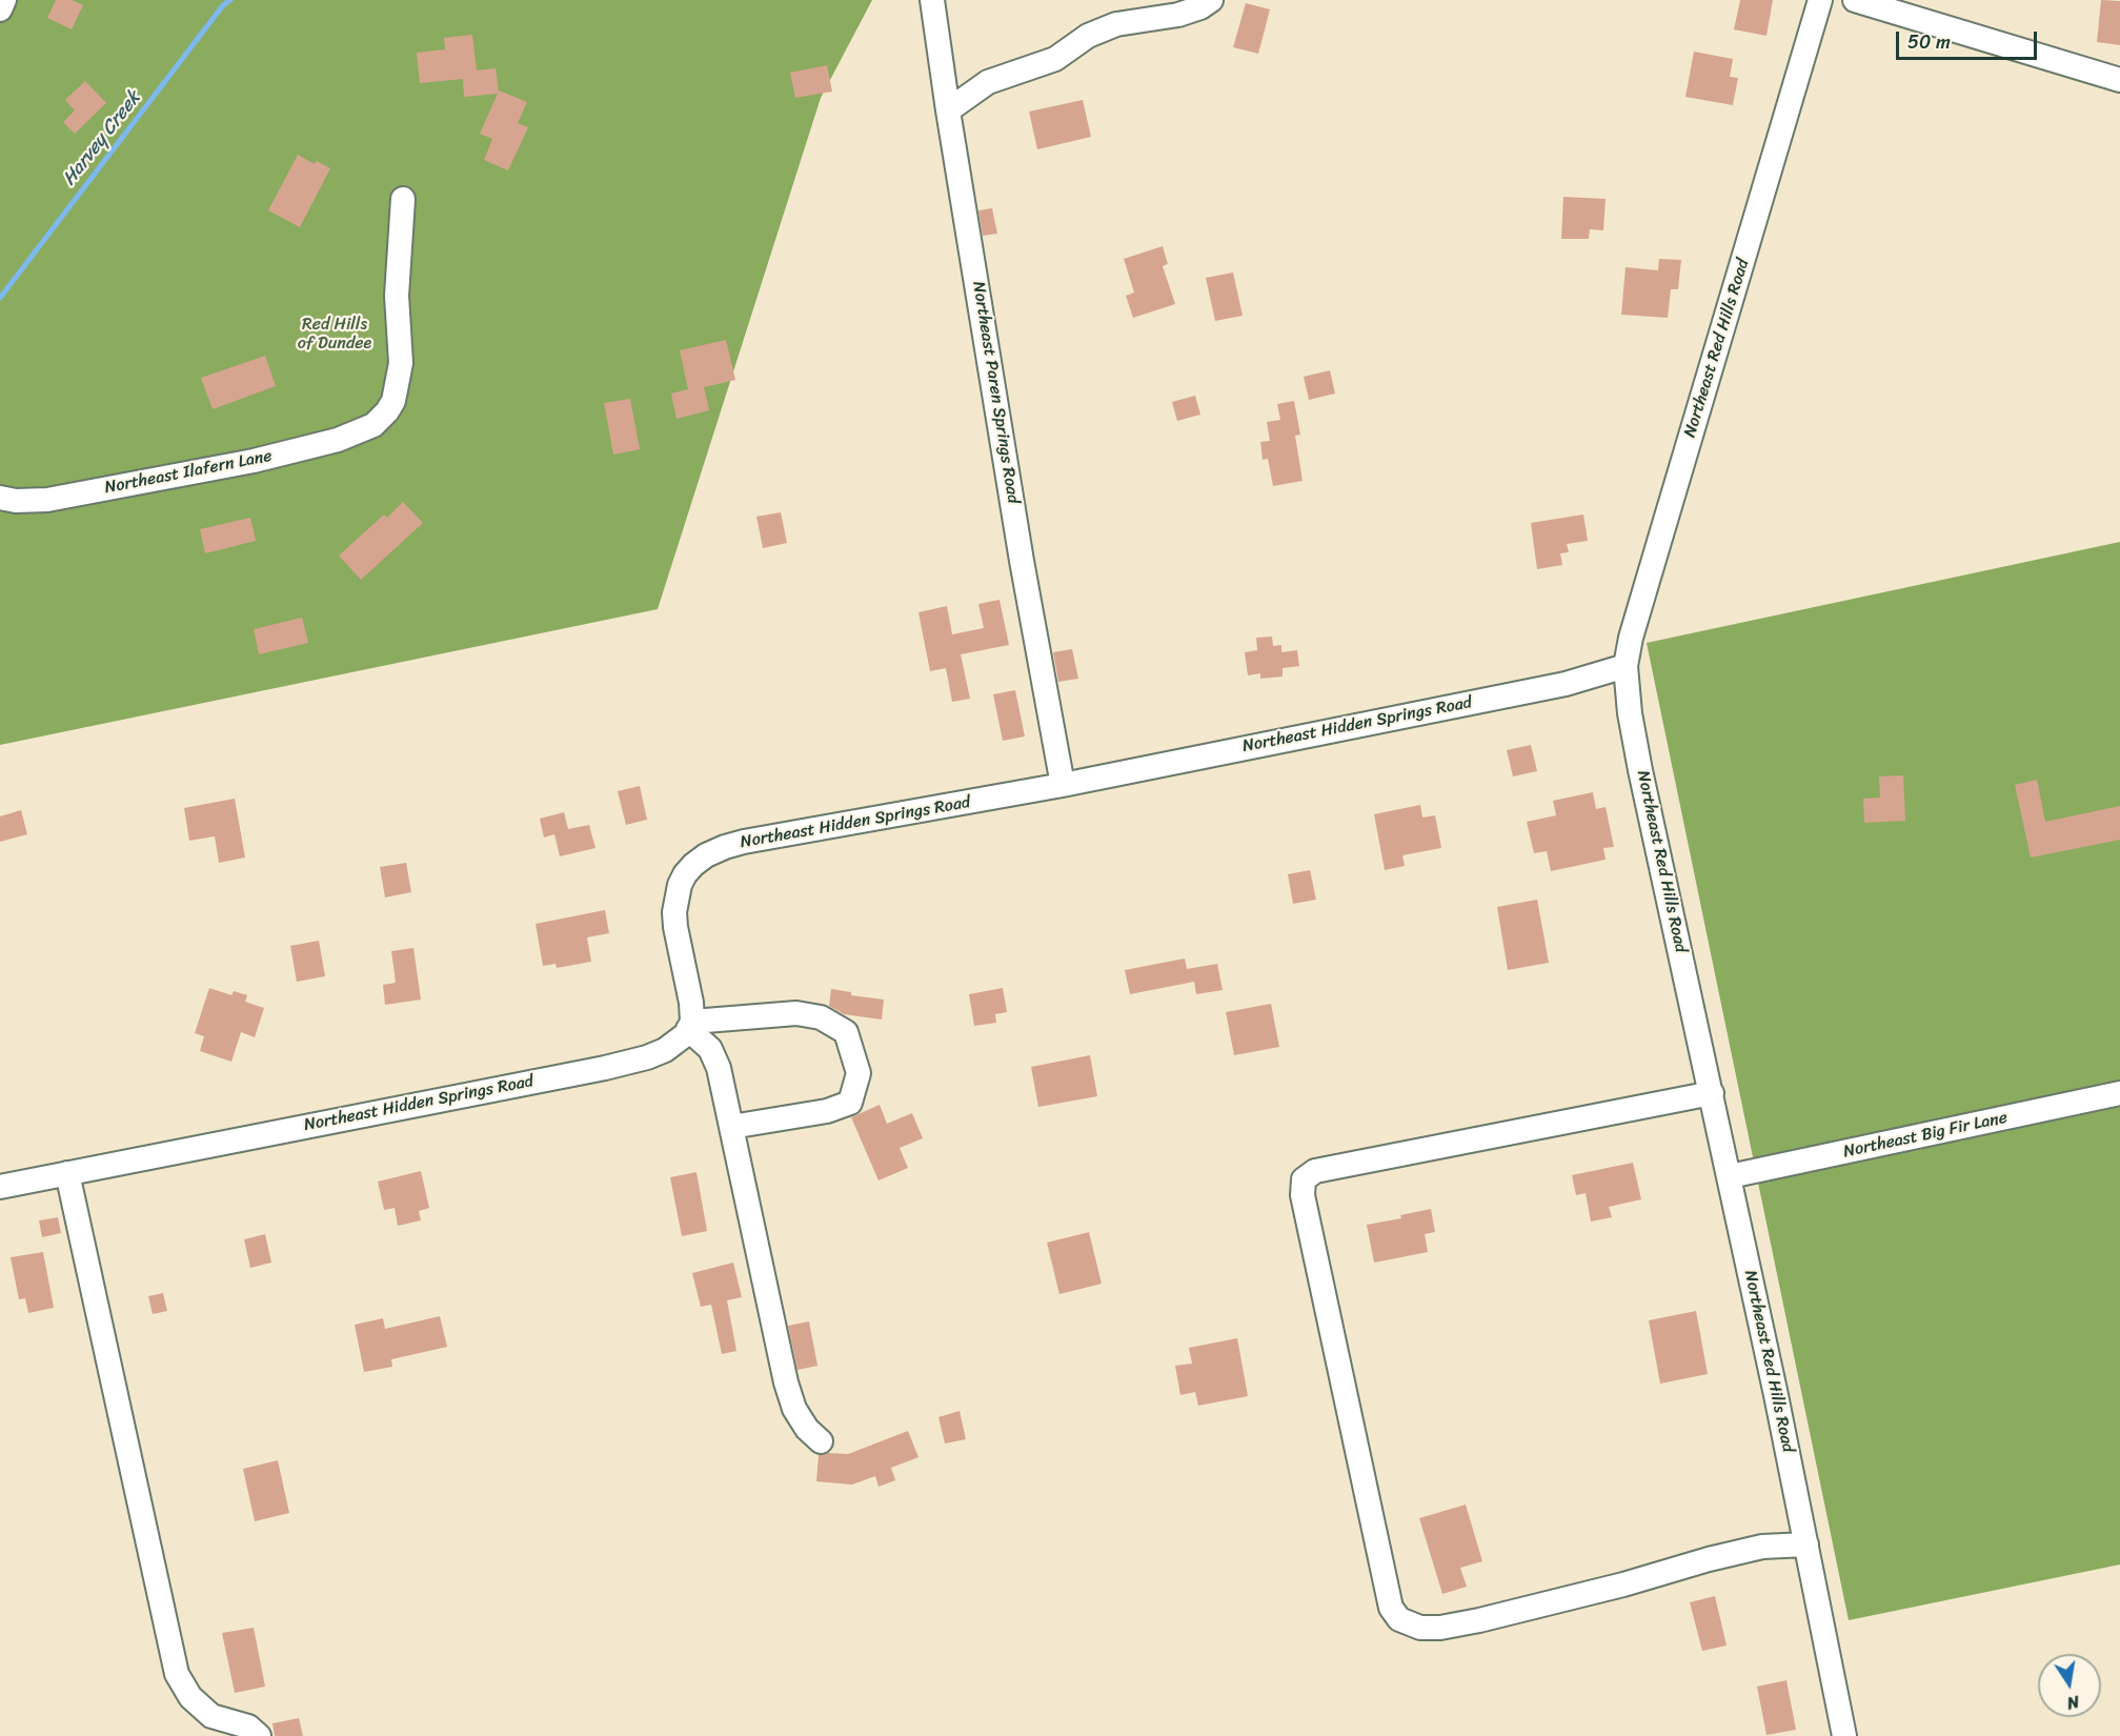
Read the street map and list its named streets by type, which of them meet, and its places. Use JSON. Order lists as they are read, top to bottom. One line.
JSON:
{"streets":{"street":["Northeast Red Hills Road","Northeast Paren Springs Road","Northeast Ilafern Lane","Northeast Hidden Springs Road","Northeast Big Fir Lane"]},"crossings":[["Northeast Red Hills Road","Northeast Hidden Springs Road"],["Northeast Red Hills Road","Northeast Big Fir Lane"],["Northeast Paren Springs Road","Northeast Hidden Springs Road"]],"water":["Harvey Creek"],"parks":["Red Hills of Dundee"],"scale_bar":"50 m","north":"bottom"}
